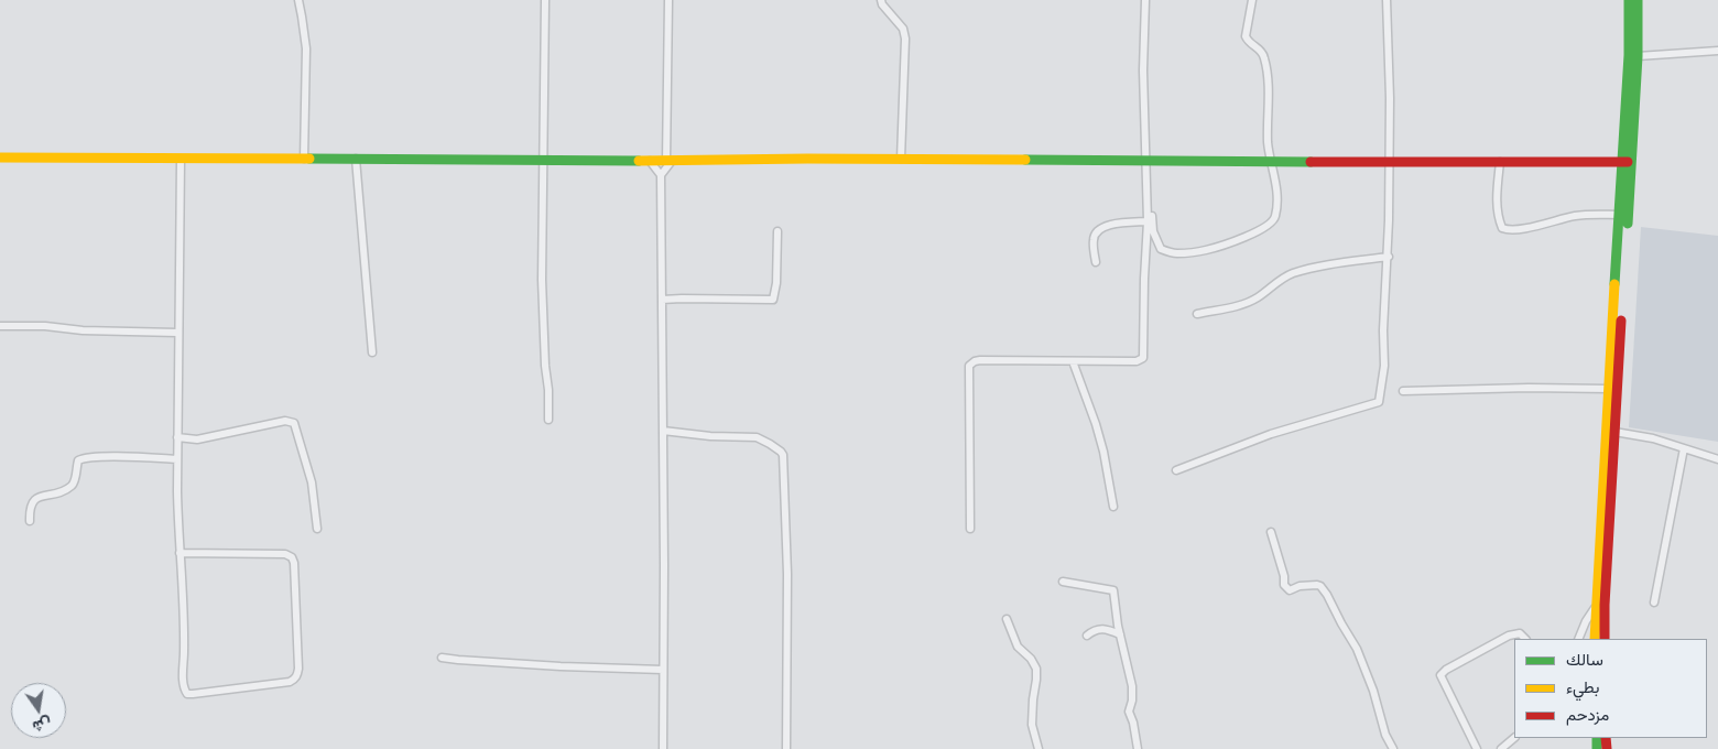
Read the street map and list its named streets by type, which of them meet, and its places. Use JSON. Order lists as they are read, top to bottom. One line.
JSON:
{"legend":["سالك","بطيء","مزدحم"],"north":"bottom"}
